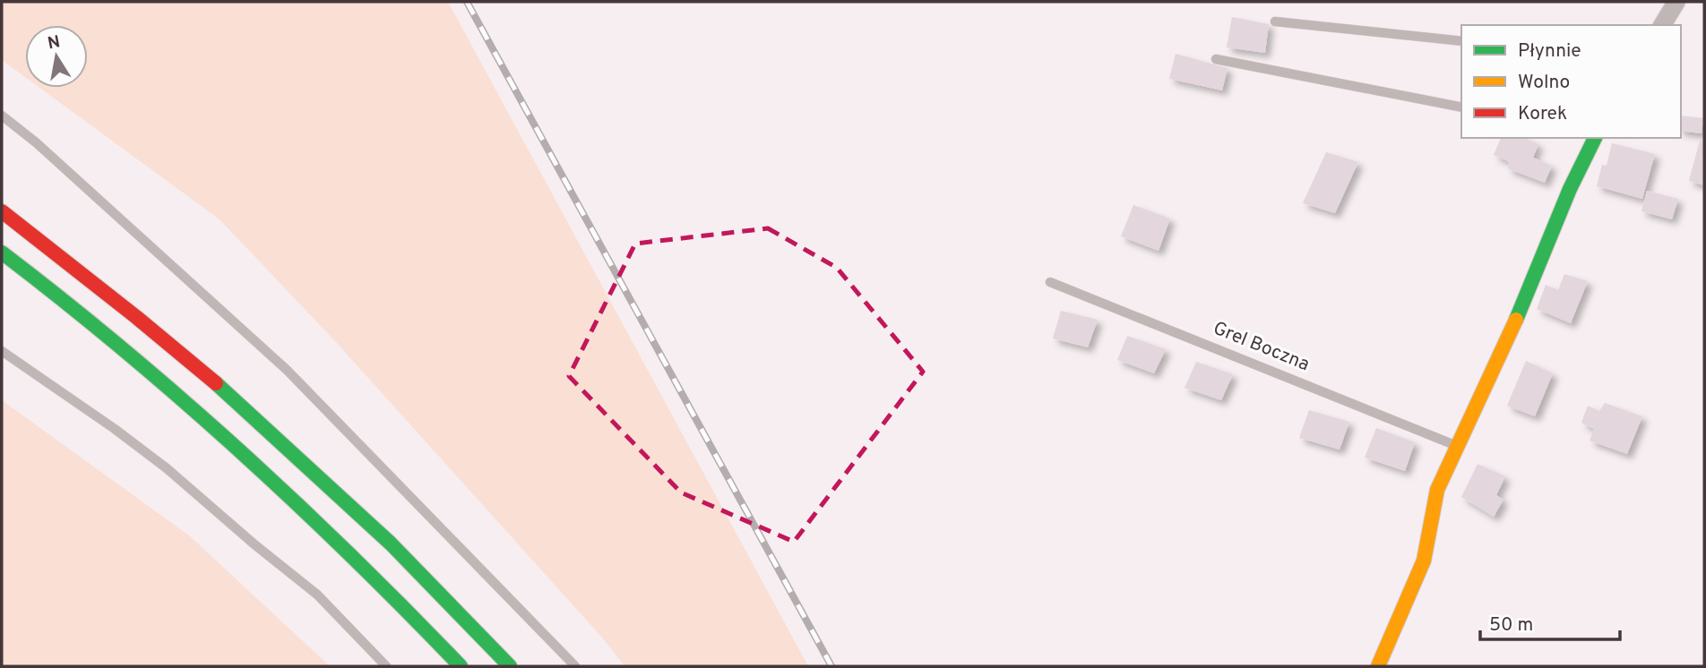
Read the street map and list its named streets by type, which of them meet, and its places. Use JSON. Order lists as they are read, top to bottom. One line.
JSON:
{"streets":{"lane":["Grel Boczna"]},"legend":["Płynnie","Wolno","Korek"],"scale_bar":"50 m","north":"top"}
